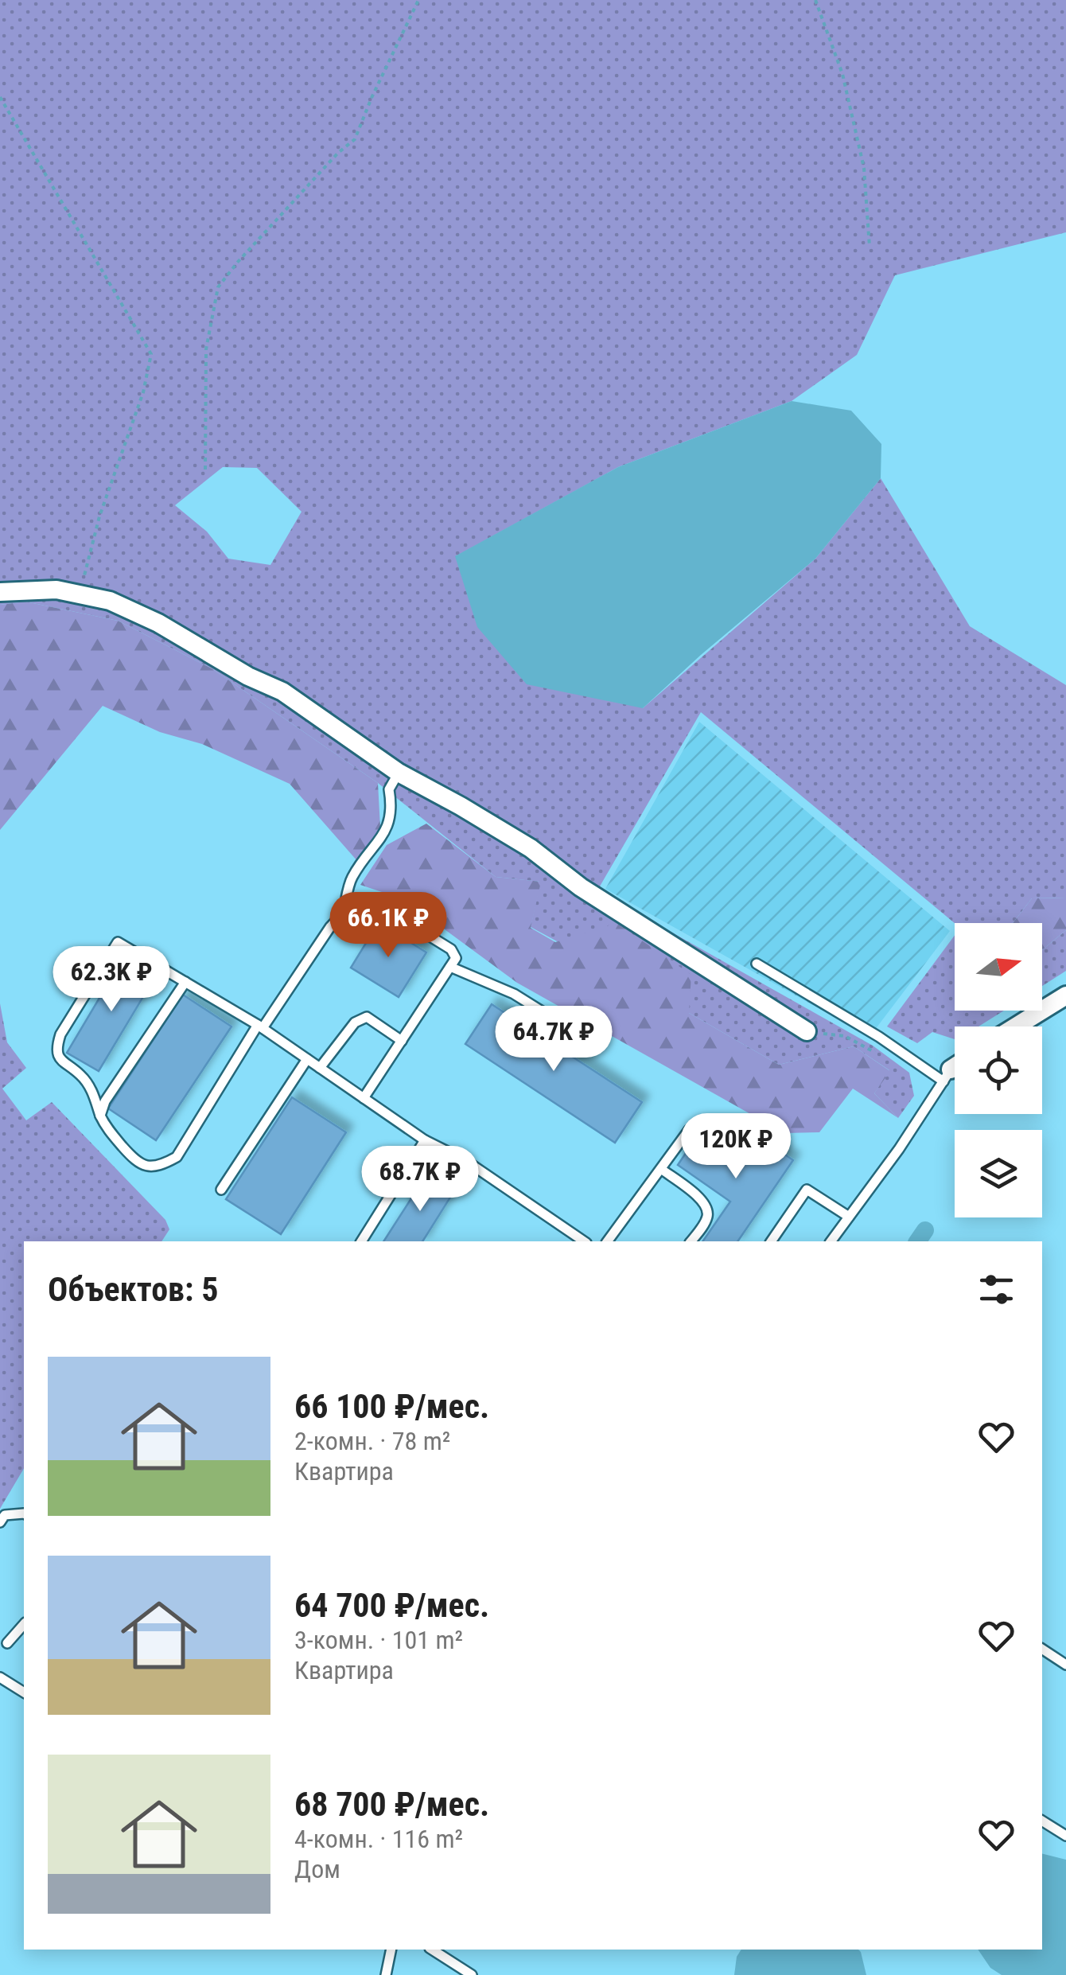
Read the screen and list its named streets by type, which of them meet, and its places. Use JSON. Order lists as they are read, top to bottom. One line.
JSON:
{"north":"right","page":{"price":["66.1K ₽","62.3K ₽","64.7K ₽","120K ₽","68.7K ₽"],"heading":"Объектов: 5","list":[{"name":"66 100 ₽/мес.","note":"2-комн. · 78 m² · Квартира"},{"name":"64 700 ₽/мес.","note":"3-комн. · 101 m² · Квартира"},{"name":"68 700 ₽/мес.","note":"4-комн. · 116 m² · Дом"}]}}
